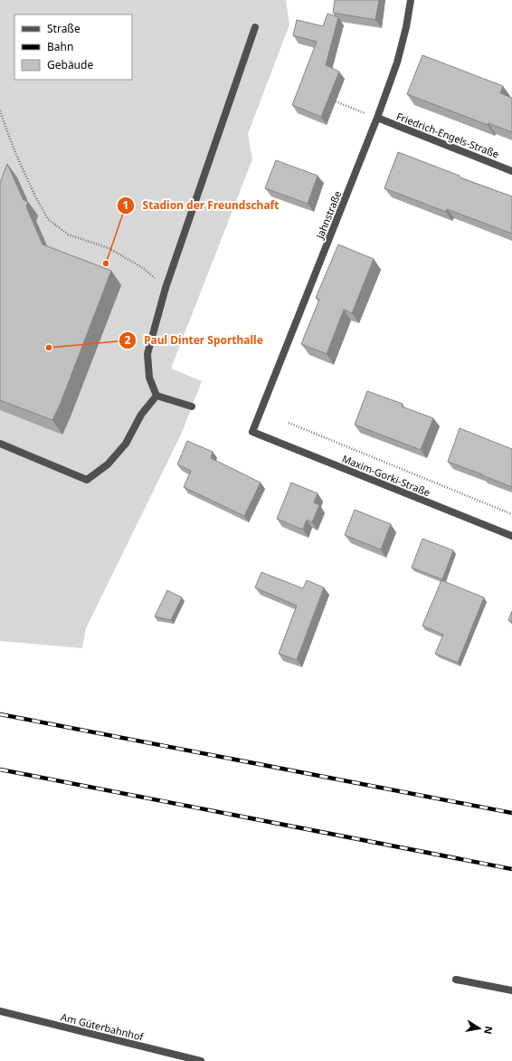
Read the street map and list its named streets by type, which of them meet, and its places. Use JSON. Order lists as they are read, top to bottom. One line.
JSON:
{"streets":{"street":["Friedrich-Engels-Straße","Jahnstraße","Maxim-Gorki-Straße","Am Güterbahnhof"]},"crossings":[["Friedrich-Engels-Straße","Jahnstraße"],["Jahnstraße","Maxim-Gorki-Straße"]],"places":["Stadion der Freundschaft","Paul Dinter Sporthalle"],"legend":["Straße","Bahn","Gebäude"],"north":"right"}
